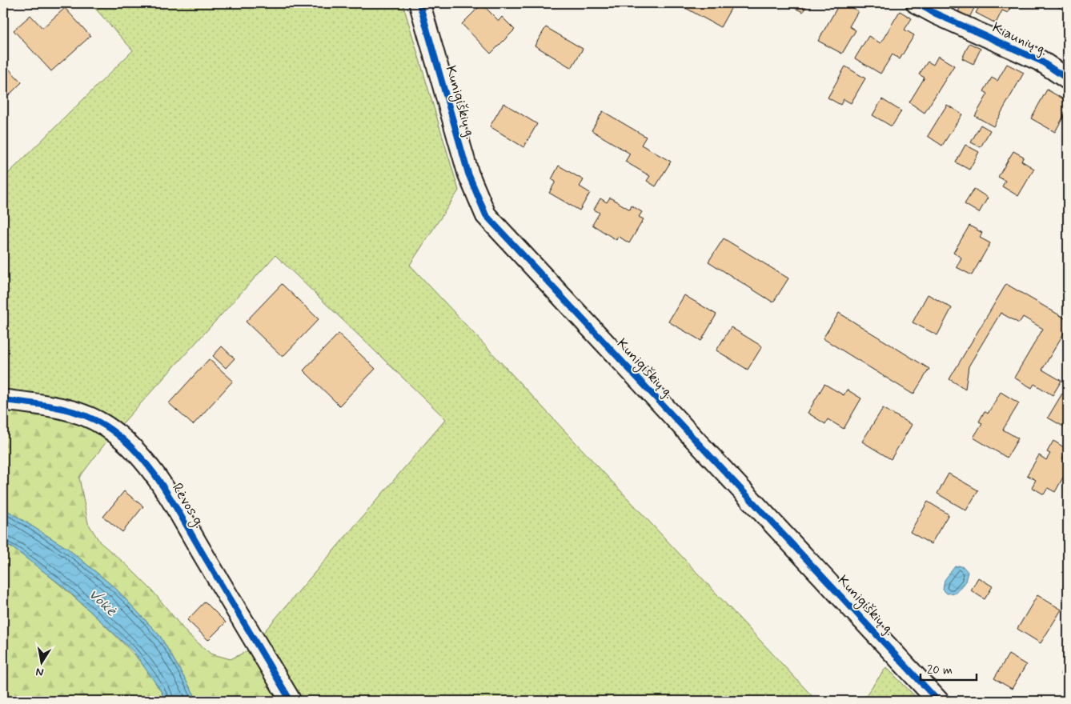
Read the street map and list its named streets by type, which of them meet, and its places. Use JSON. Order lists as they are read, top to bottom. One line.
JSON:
{"streets":{"street":["Kiaunių g.","Kunigiškių g.","Rėvos g."]},"water":["Vokė"],"scale_bar":"20 m","north":"bottom"}
